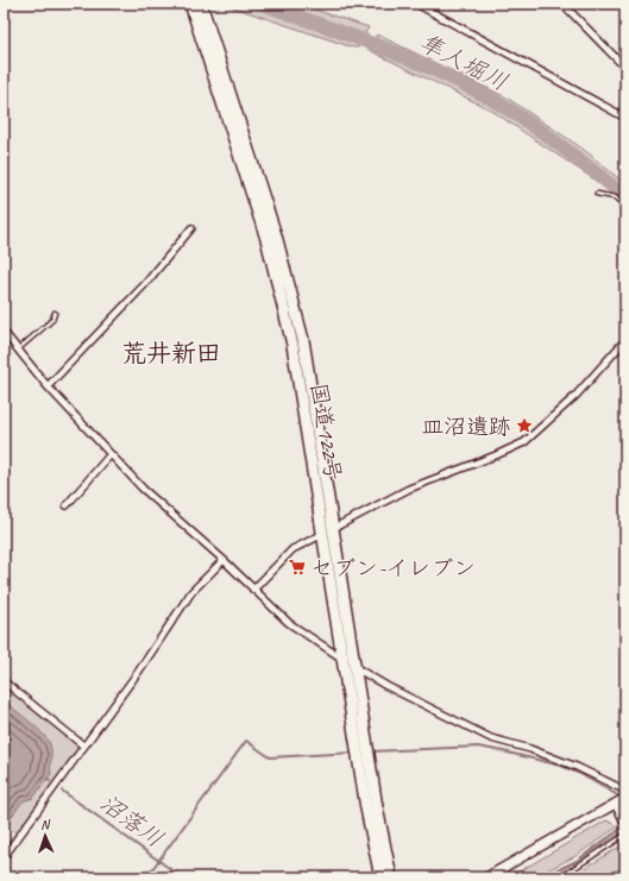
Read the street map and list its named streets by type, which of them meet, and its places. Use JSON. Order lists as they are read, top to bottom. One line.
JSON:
{"streets":{"highway":["国道122号"]},"districts":["荒井新田"],"water":["隼人堀川","沼落川"],"places":{"place":["皿沼遺跡"],"supermarket":["セブン-イレブン"]},"north":"top"}
